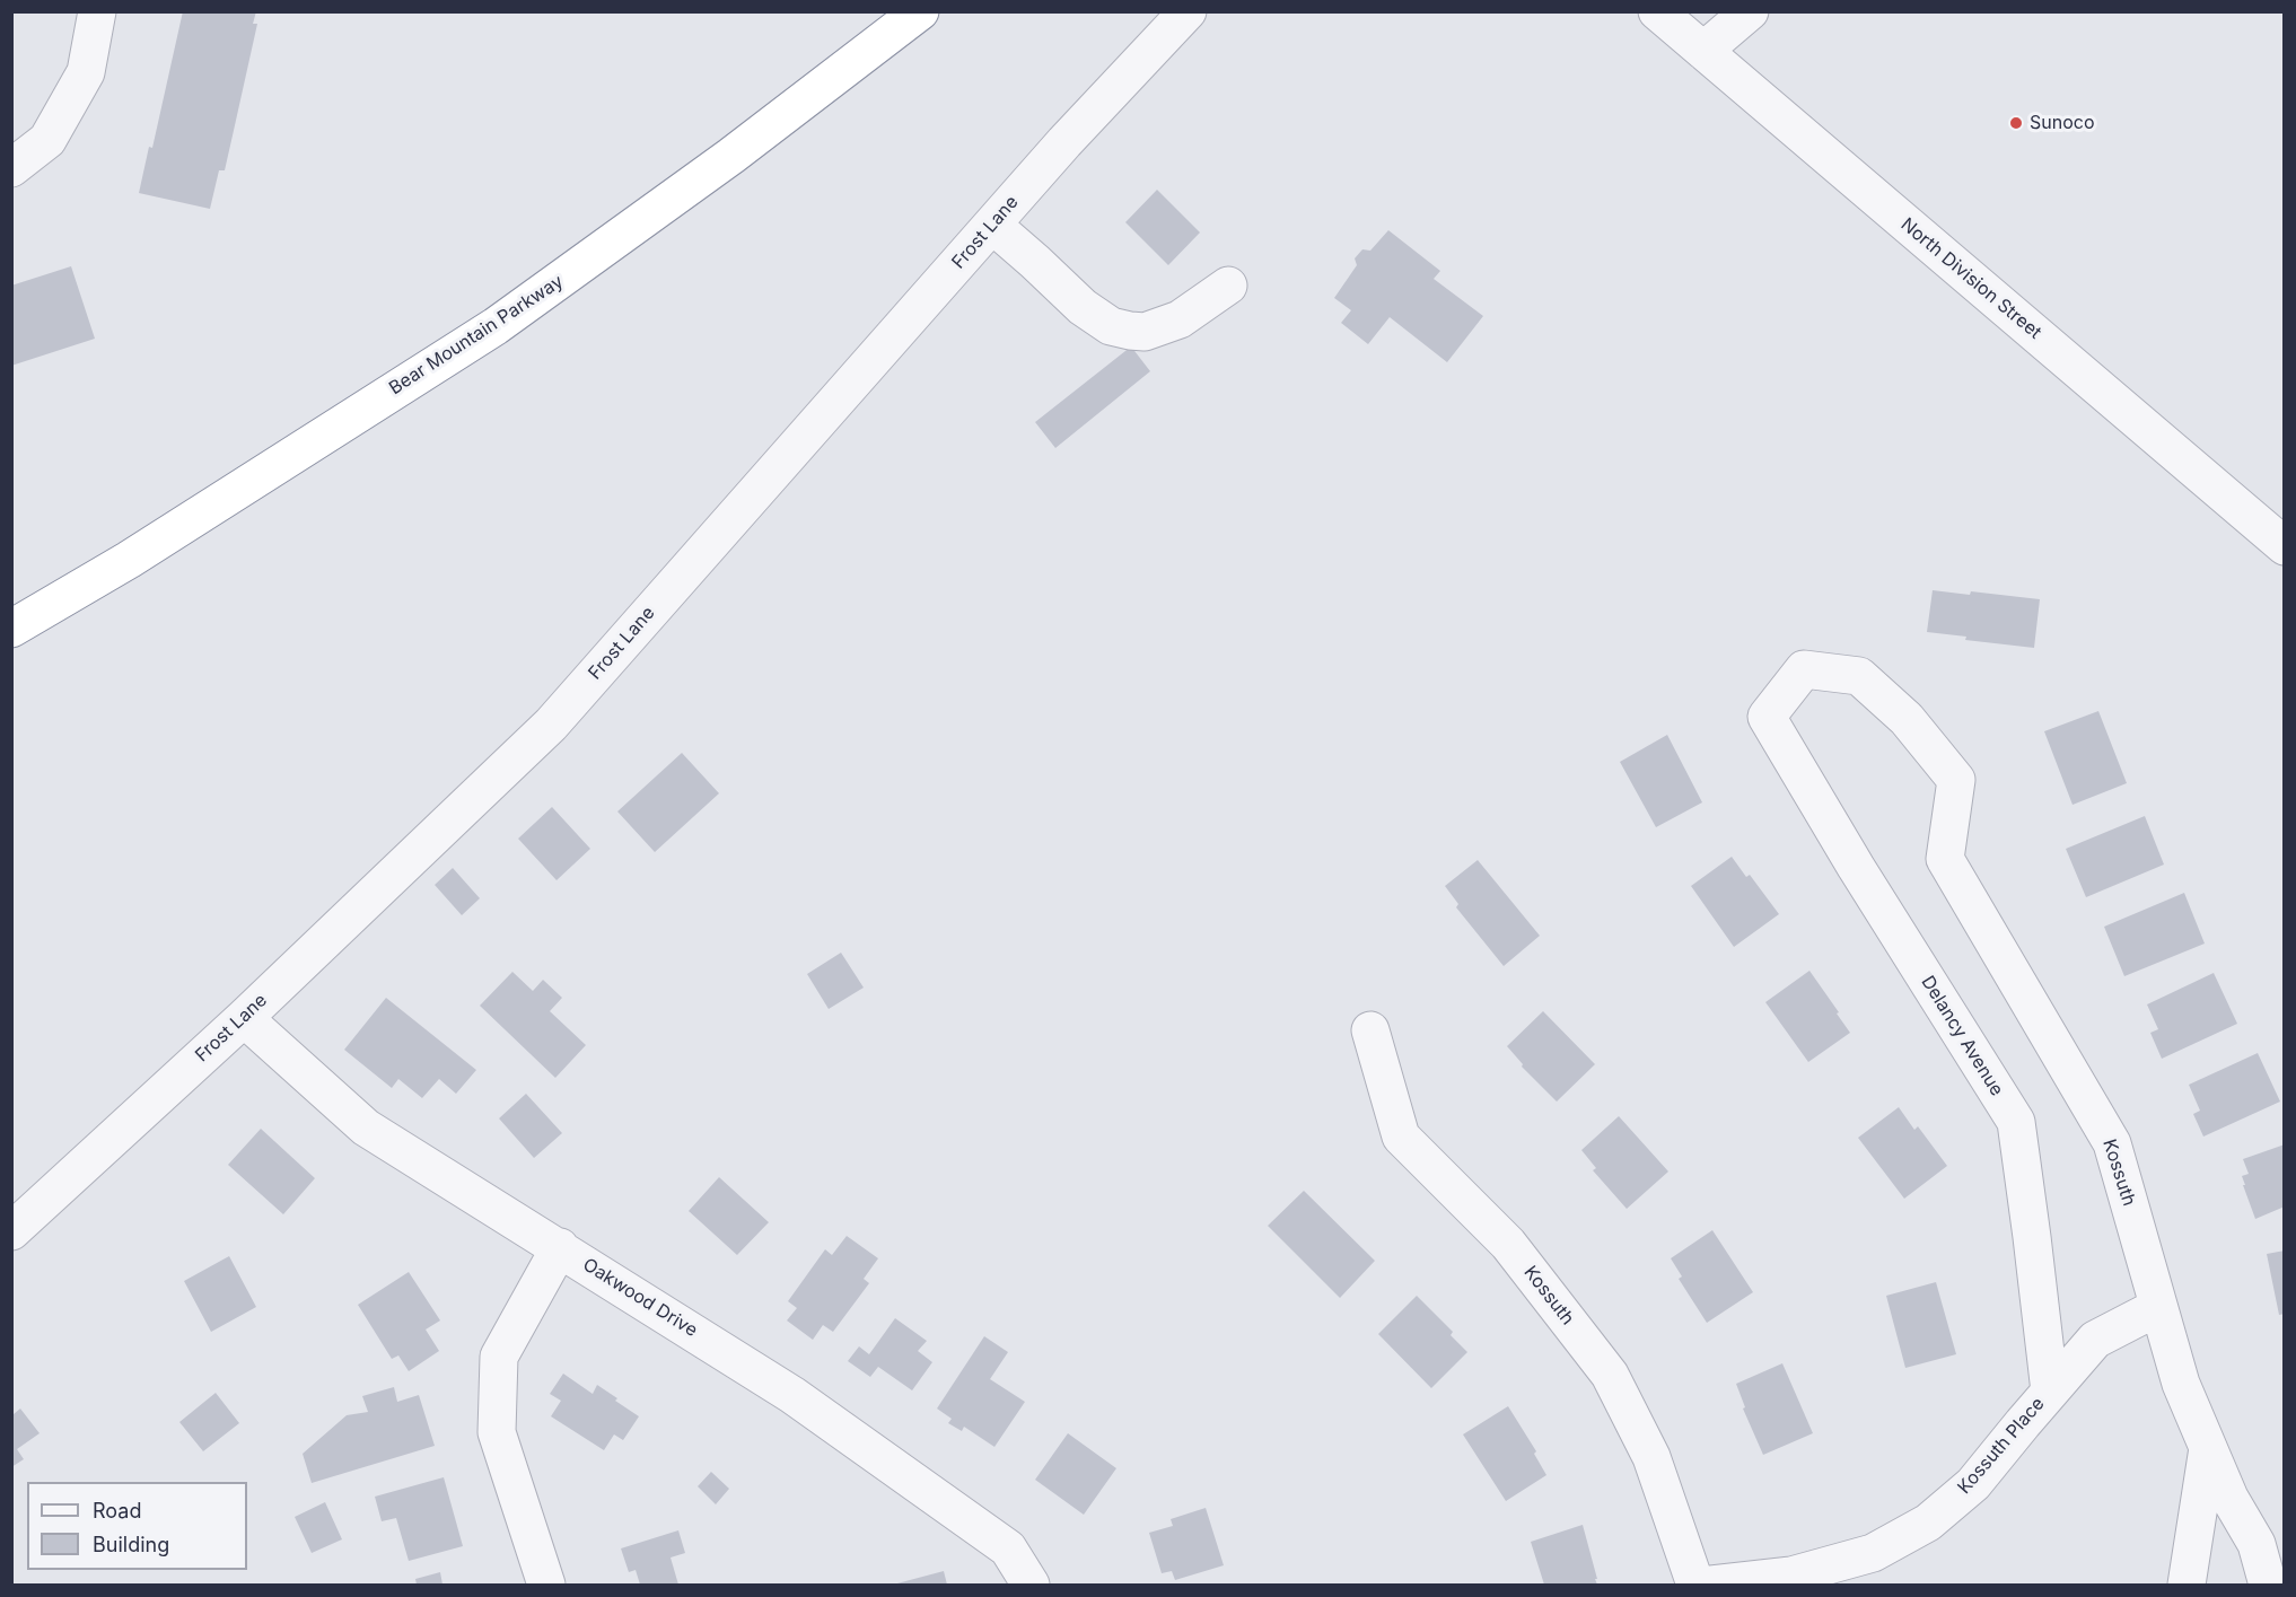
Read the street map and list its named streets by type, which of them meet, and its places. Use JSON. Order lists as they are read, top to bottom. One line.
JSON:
{"streets":{"highway":["Bear Mountain Parkway"],"street":["Frost Lane","North Division Street","Delancy Avenue","Kossuth","Oakwood Drive","Kossuth Place"]},"crossings":[["Frost Lane","Oakwood Drive"],["Delancy Avenue","Kossuth"],["Delancy Avenue","Kossuth Place"],["Kossuth","Kossuth Place"]],"places":["Sunoco"],"legend":["Road","Building"]}
